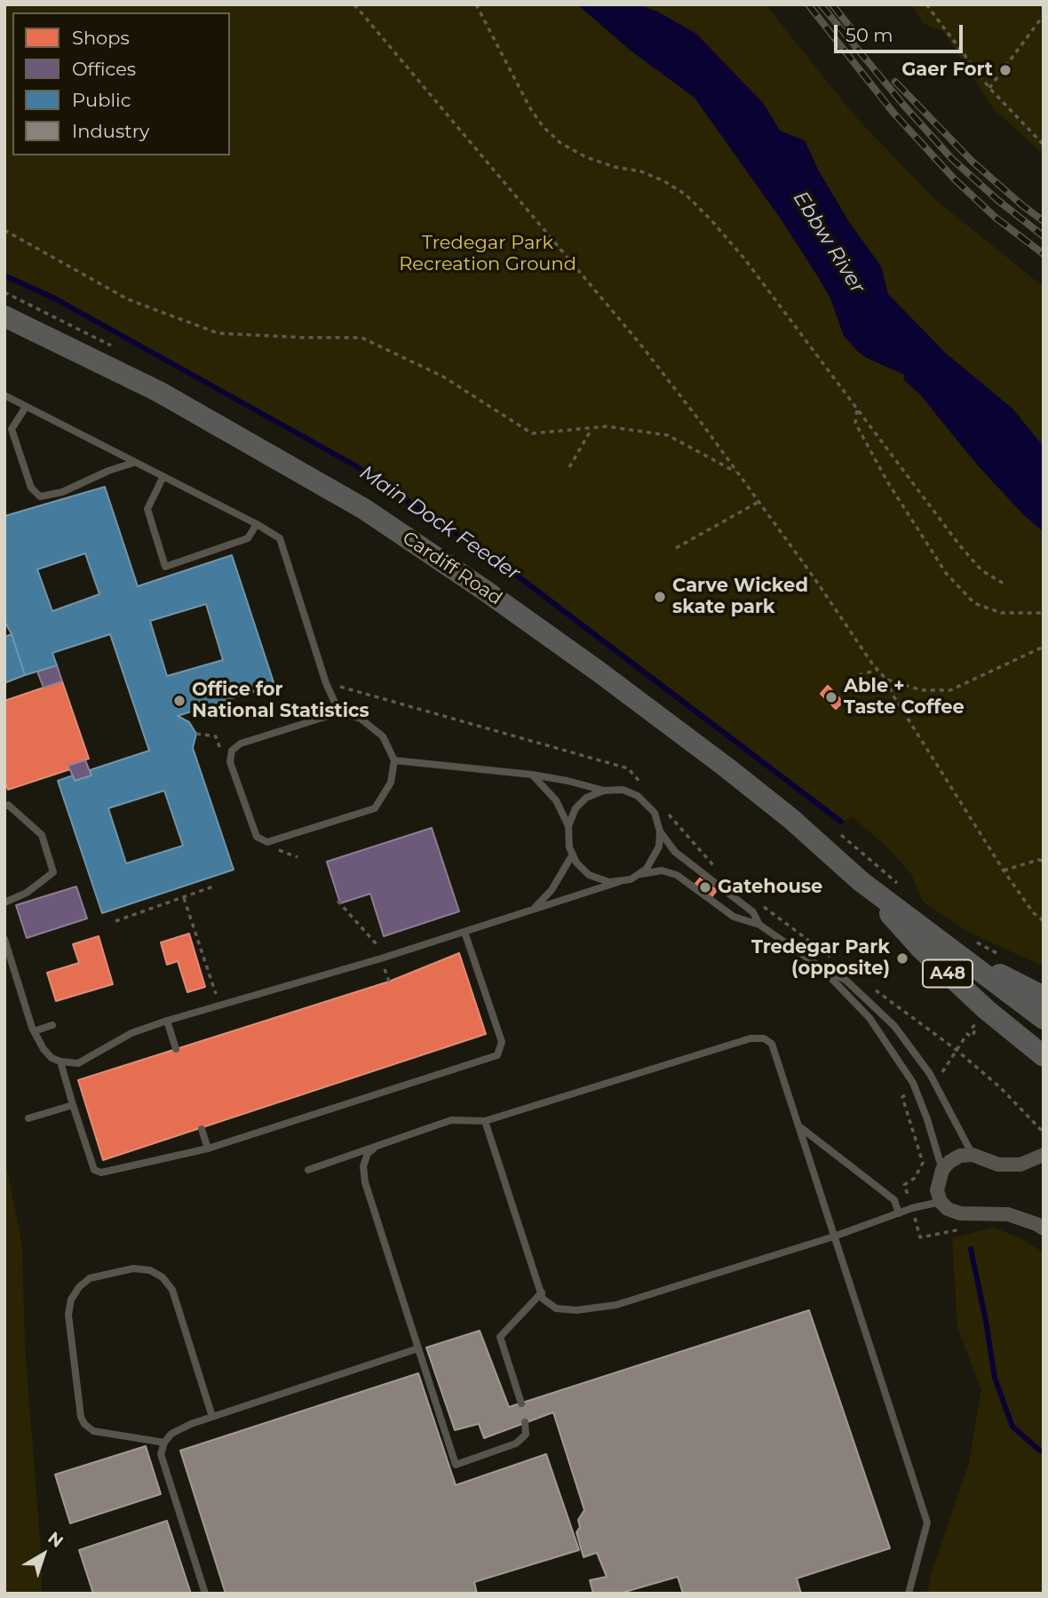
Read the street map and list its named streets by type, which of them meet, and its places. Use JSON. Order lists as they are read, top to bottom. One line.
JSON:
{"streets":{"main road":["Cardiff Road","A48"]},"crossings":[["Cardiff Road","A48"]],"water":["Ebbw River","Main Dock Feeder"],"parks":["Tredegar Park Recreation Ground"],"places":["Gaer Fort","Carve Wicked skate park","Able + Taste Coffee","Office for National Statistics","Gatehouse","Tredegar Park (opposite)"],"legend":["Shops","Offices","Public","Industry"],"scale_bar":"50 m","north":"top right"}
